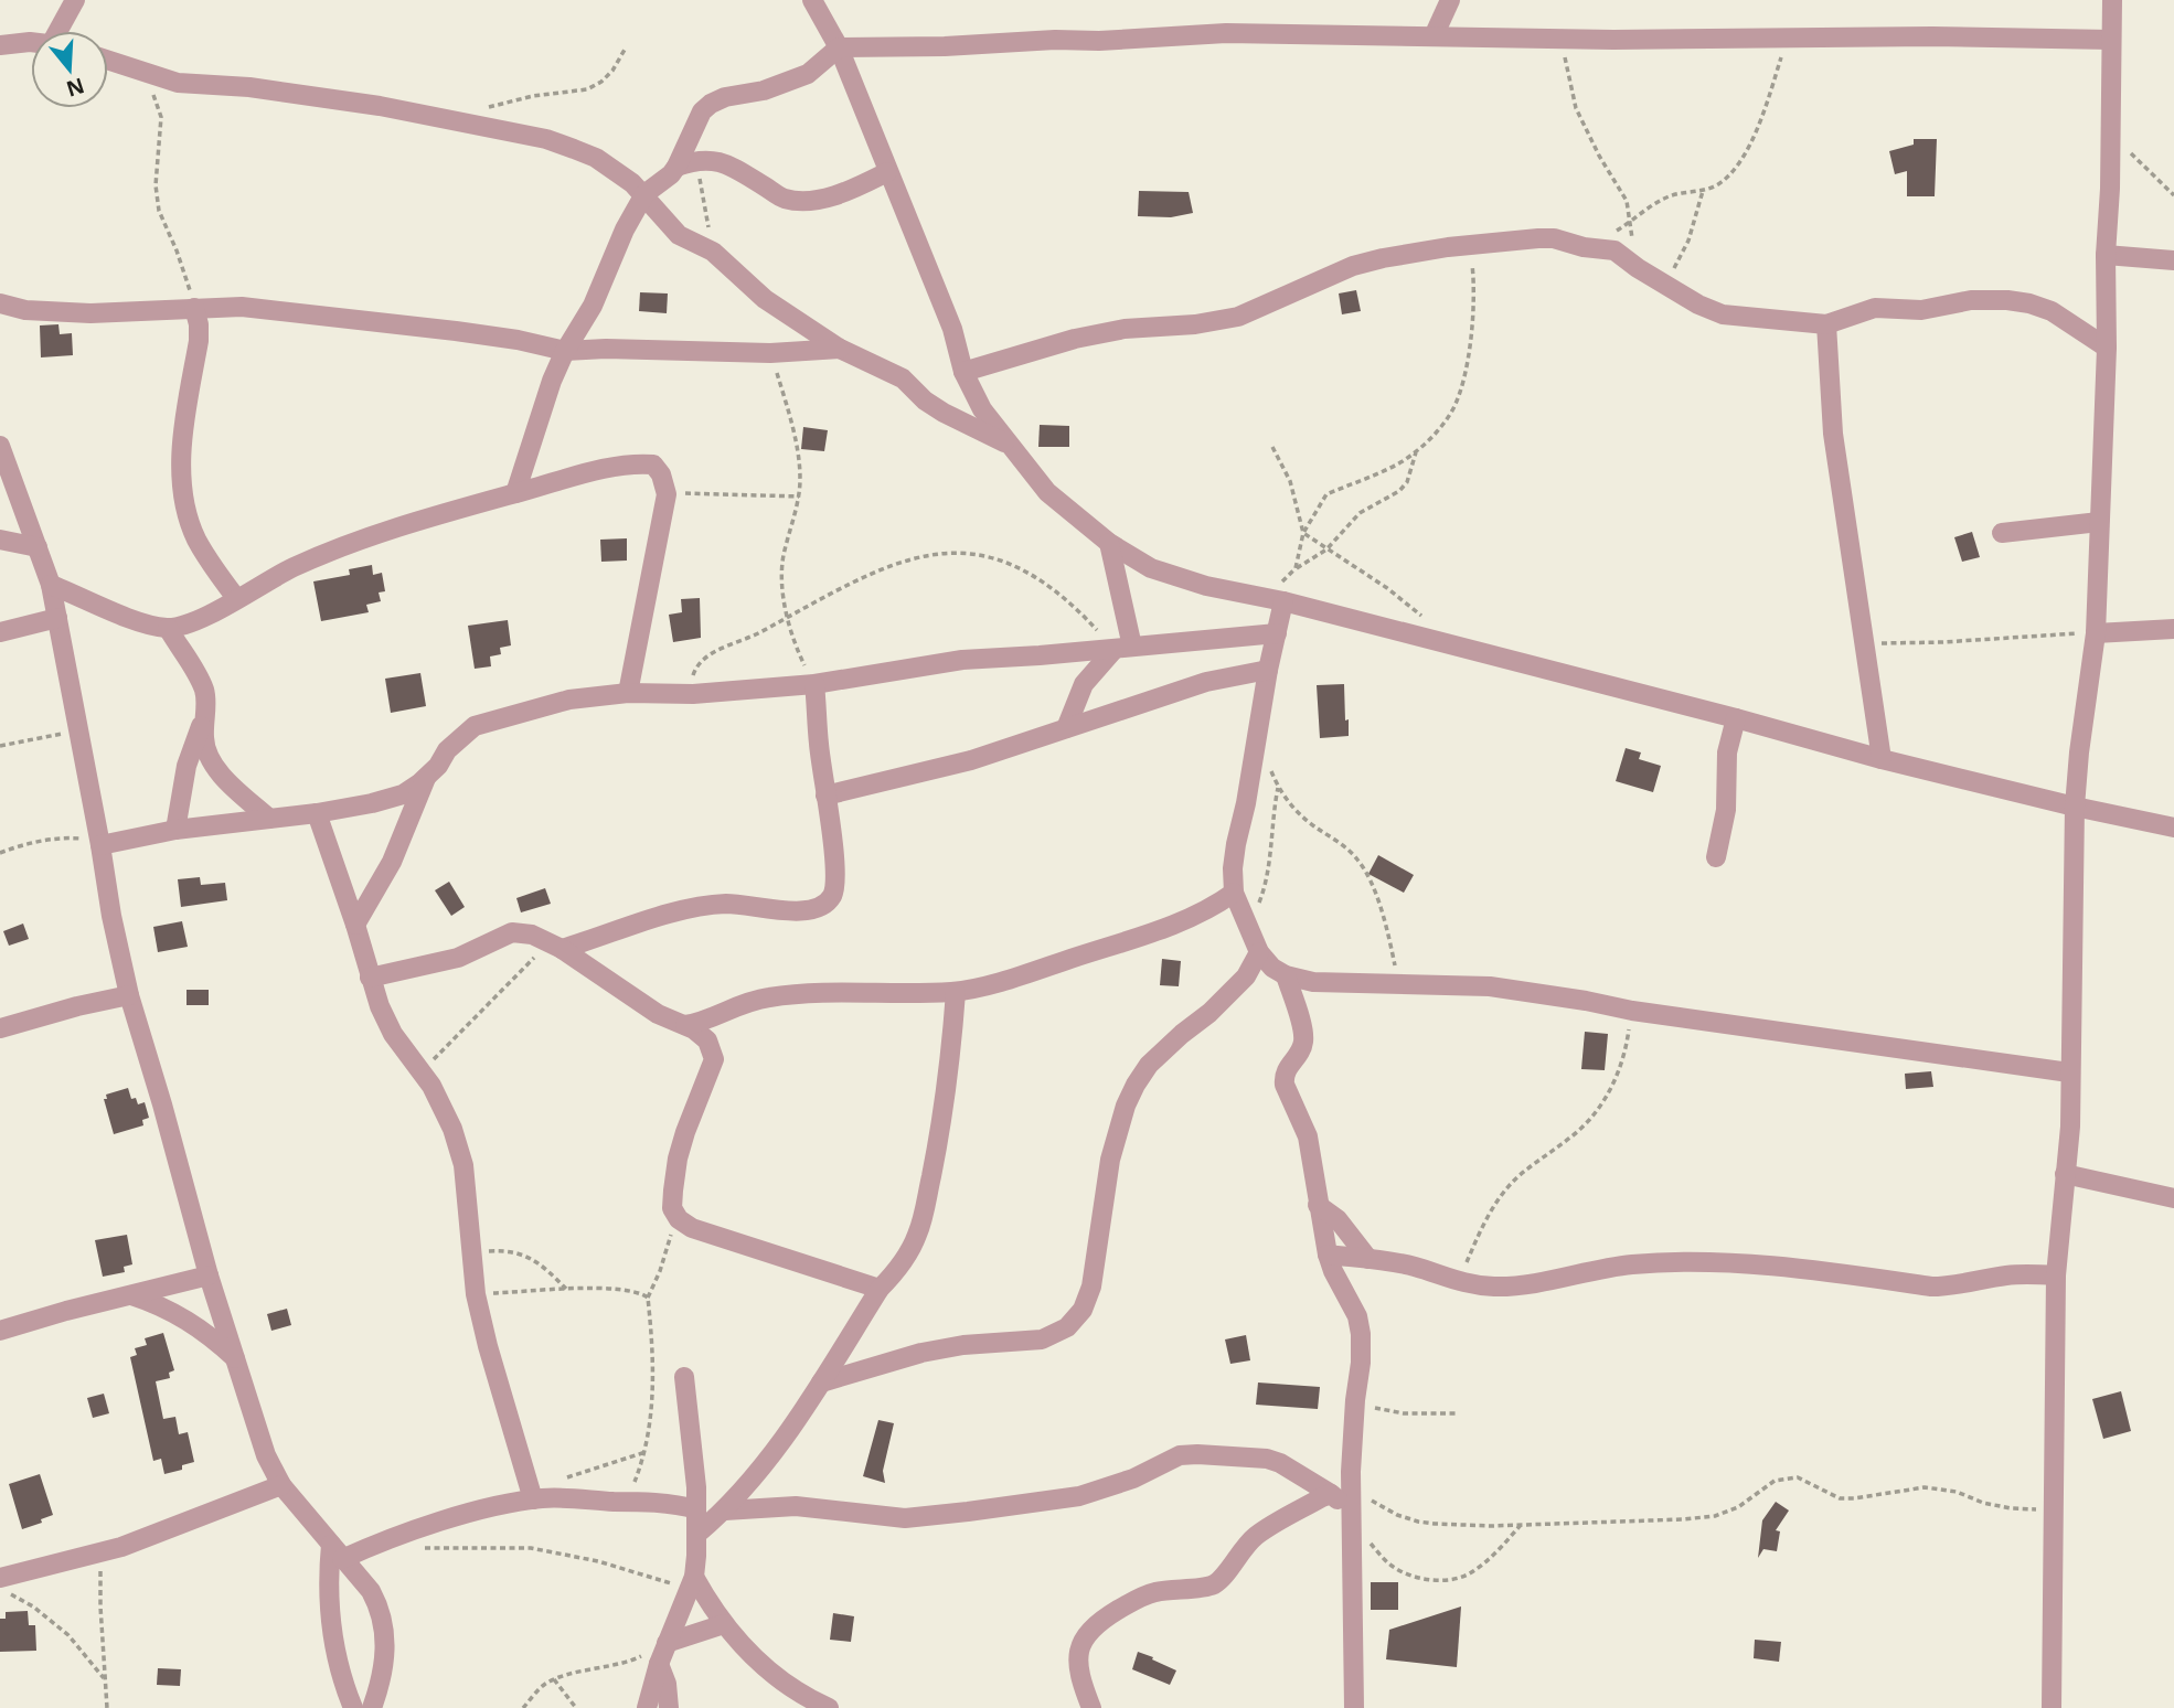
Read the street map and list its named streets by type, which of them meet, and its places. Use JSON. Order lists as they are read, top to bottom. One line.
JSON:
{"north":"bottom"}
